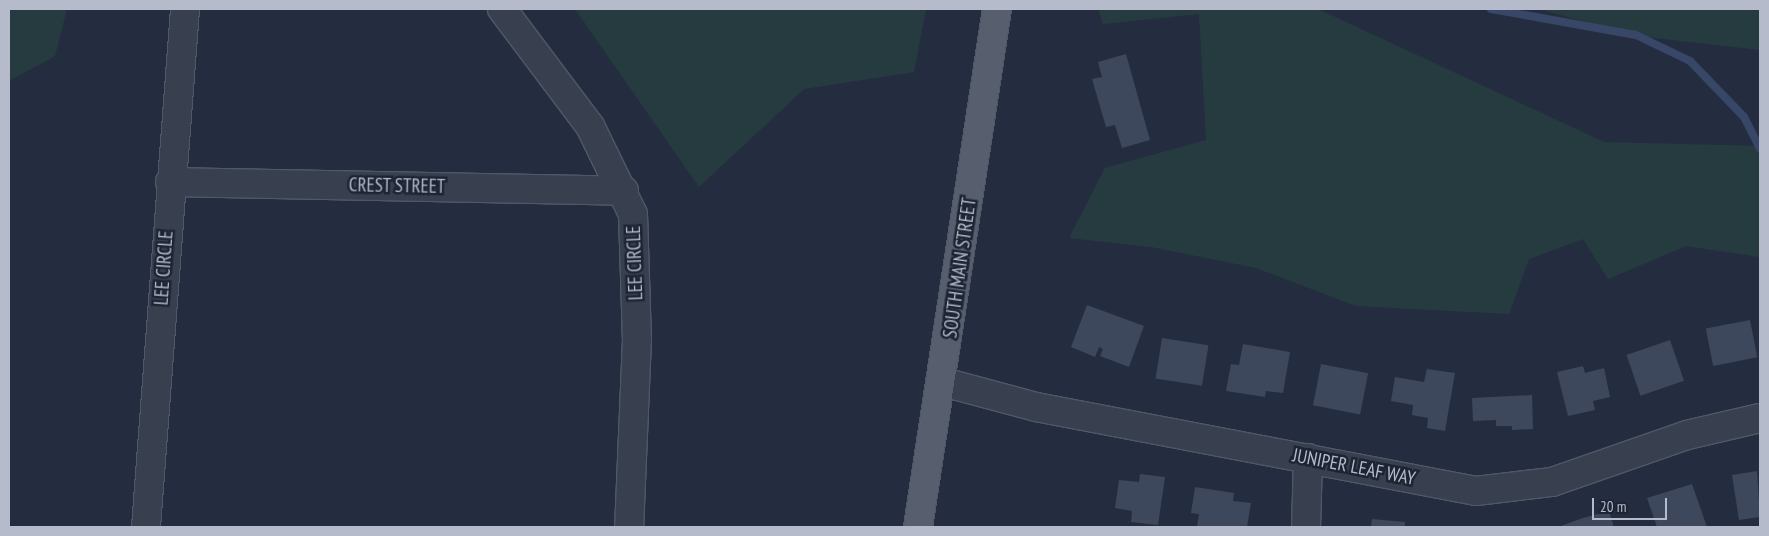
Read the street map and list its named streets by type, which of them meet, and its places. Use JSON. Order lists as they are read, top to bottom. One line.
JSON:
{"streets":{"main road":["SOUTH MAIN STREET"],"street":["CREST STREET","LEE CIRCLE","JUNIPER LEAF WAY"]},"crossings":[["CREST STREET","LEE CIRCLE"],["SOUTH MAIN STREET","JUNIPER LEAF WAY"]],"scale_bar":"20 m"}
